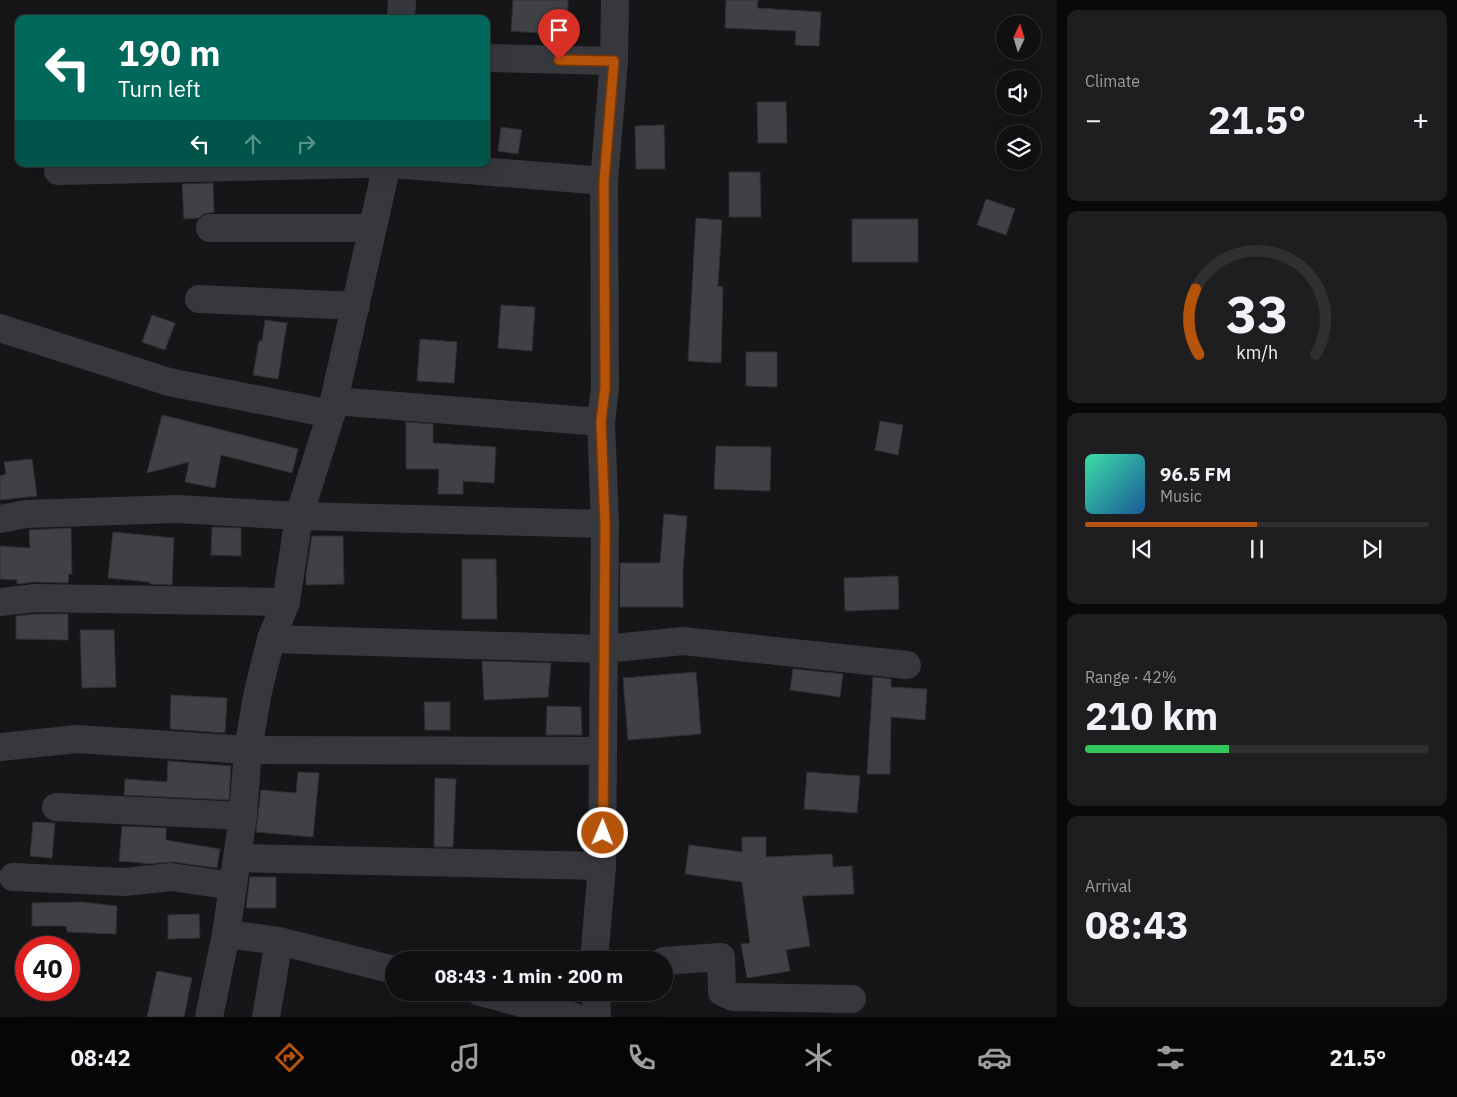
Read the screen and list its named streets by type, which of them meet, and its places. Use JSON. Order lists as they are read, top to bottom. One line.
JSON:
{"north":"top","page":{"tile":["Climate",["Range · 42%","210 km"],["Arrival","08:43"]],"turn":["190 m","Turn left"],"heat":["−","21.5°","+"],"song":["96.5 FM","Music"],"limit":"40","trip":"08:43 · 1 min · 200 m","tabs":["08:42","21.5°"],"gauge":["33","km/h"]}}
